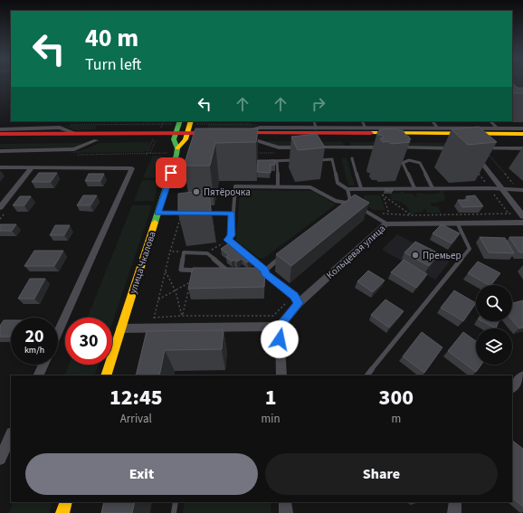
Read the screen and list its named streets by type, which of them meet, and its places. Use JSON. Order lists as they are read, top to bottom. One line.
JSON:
{"streets":{"main road":["улица Чкалова"],"street":["Кольцевая улица"]},"places":["Пятёрочка","Премьер"],"page":{"turn":["40 m","Turn left"],"speed":"20 km/h","limit":"30","eta":["12:45","Arrival","1","min","300","m"],"buttons":["Exit","Share"]}}
